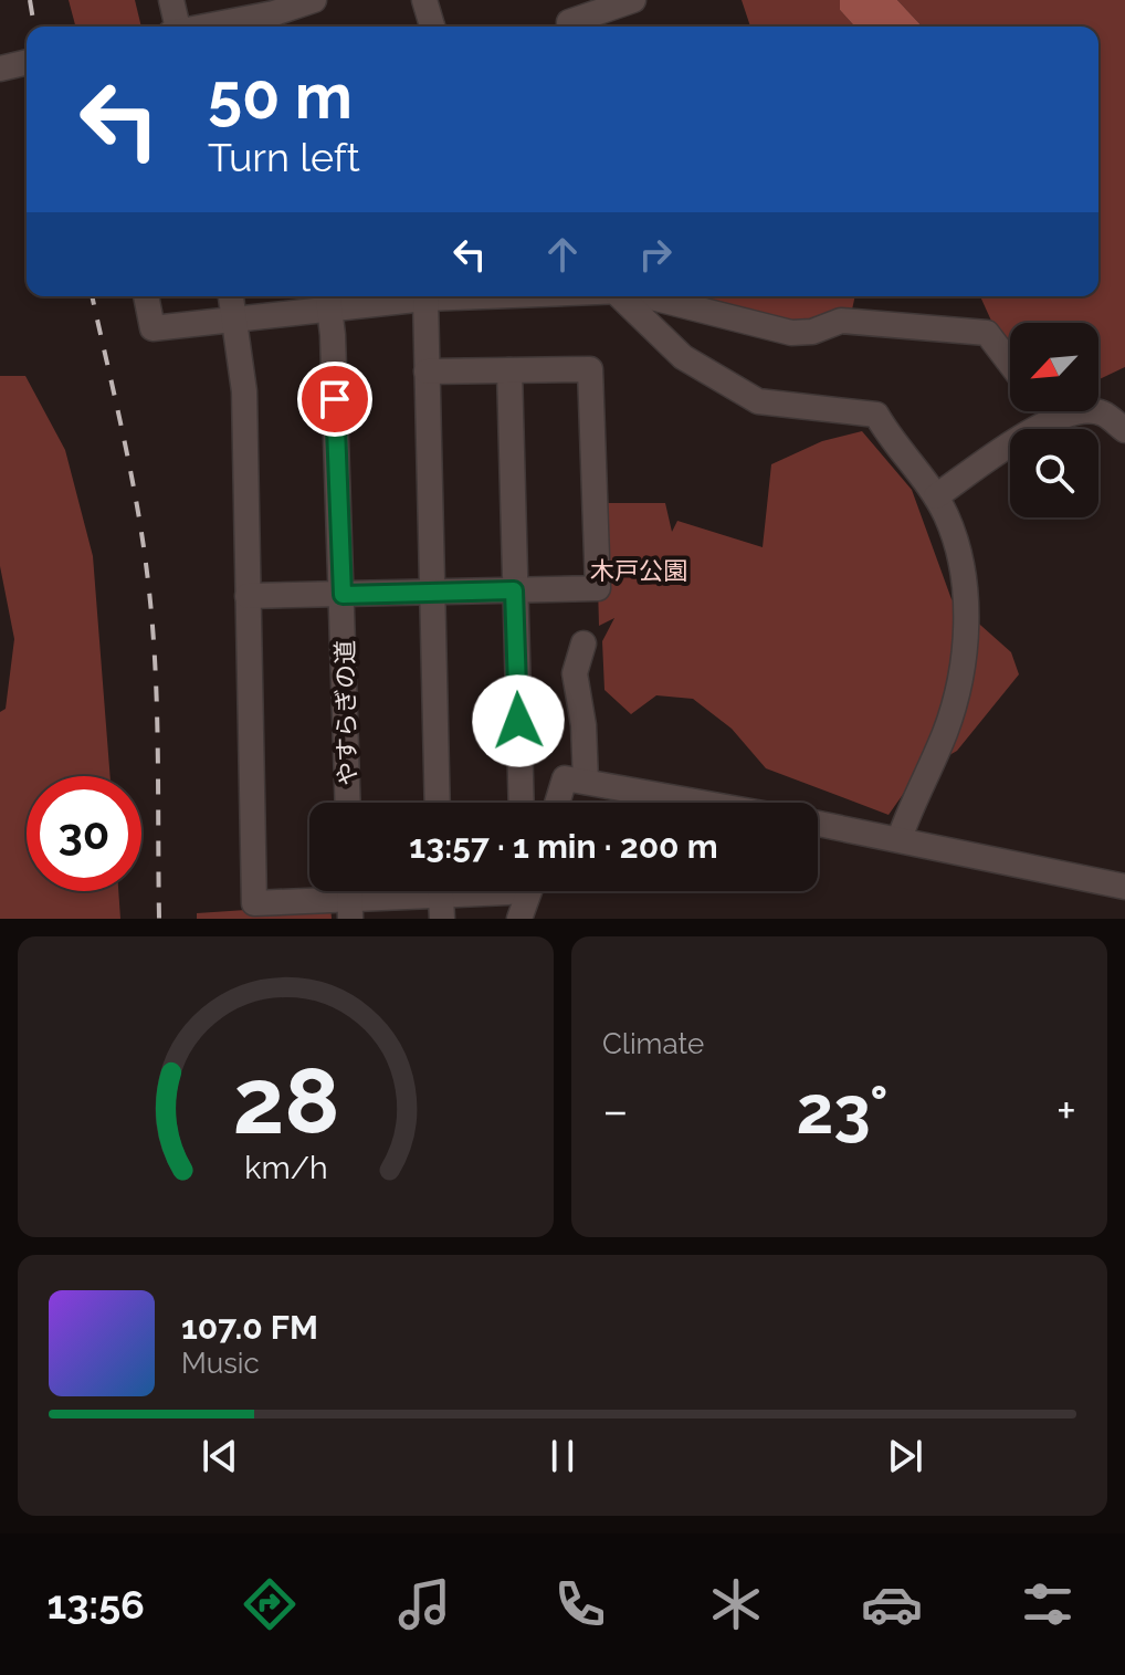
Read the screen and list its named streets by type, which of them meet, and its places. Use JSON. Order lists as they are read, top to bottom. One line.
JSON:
{"streets":{"street":["やすらぎの道"]},"parks":["木戸公園"],"north":"bottom left","page":{"turn":["50 m","Turn left"],"limit":"30","trip":"13:57 · 1 min · 200 m","tile":"Climate","heat":["−","23°","+"],"song":["107.0 FM","Music"],"tabs":"13:56","gauge":["28","km/h"]}}
